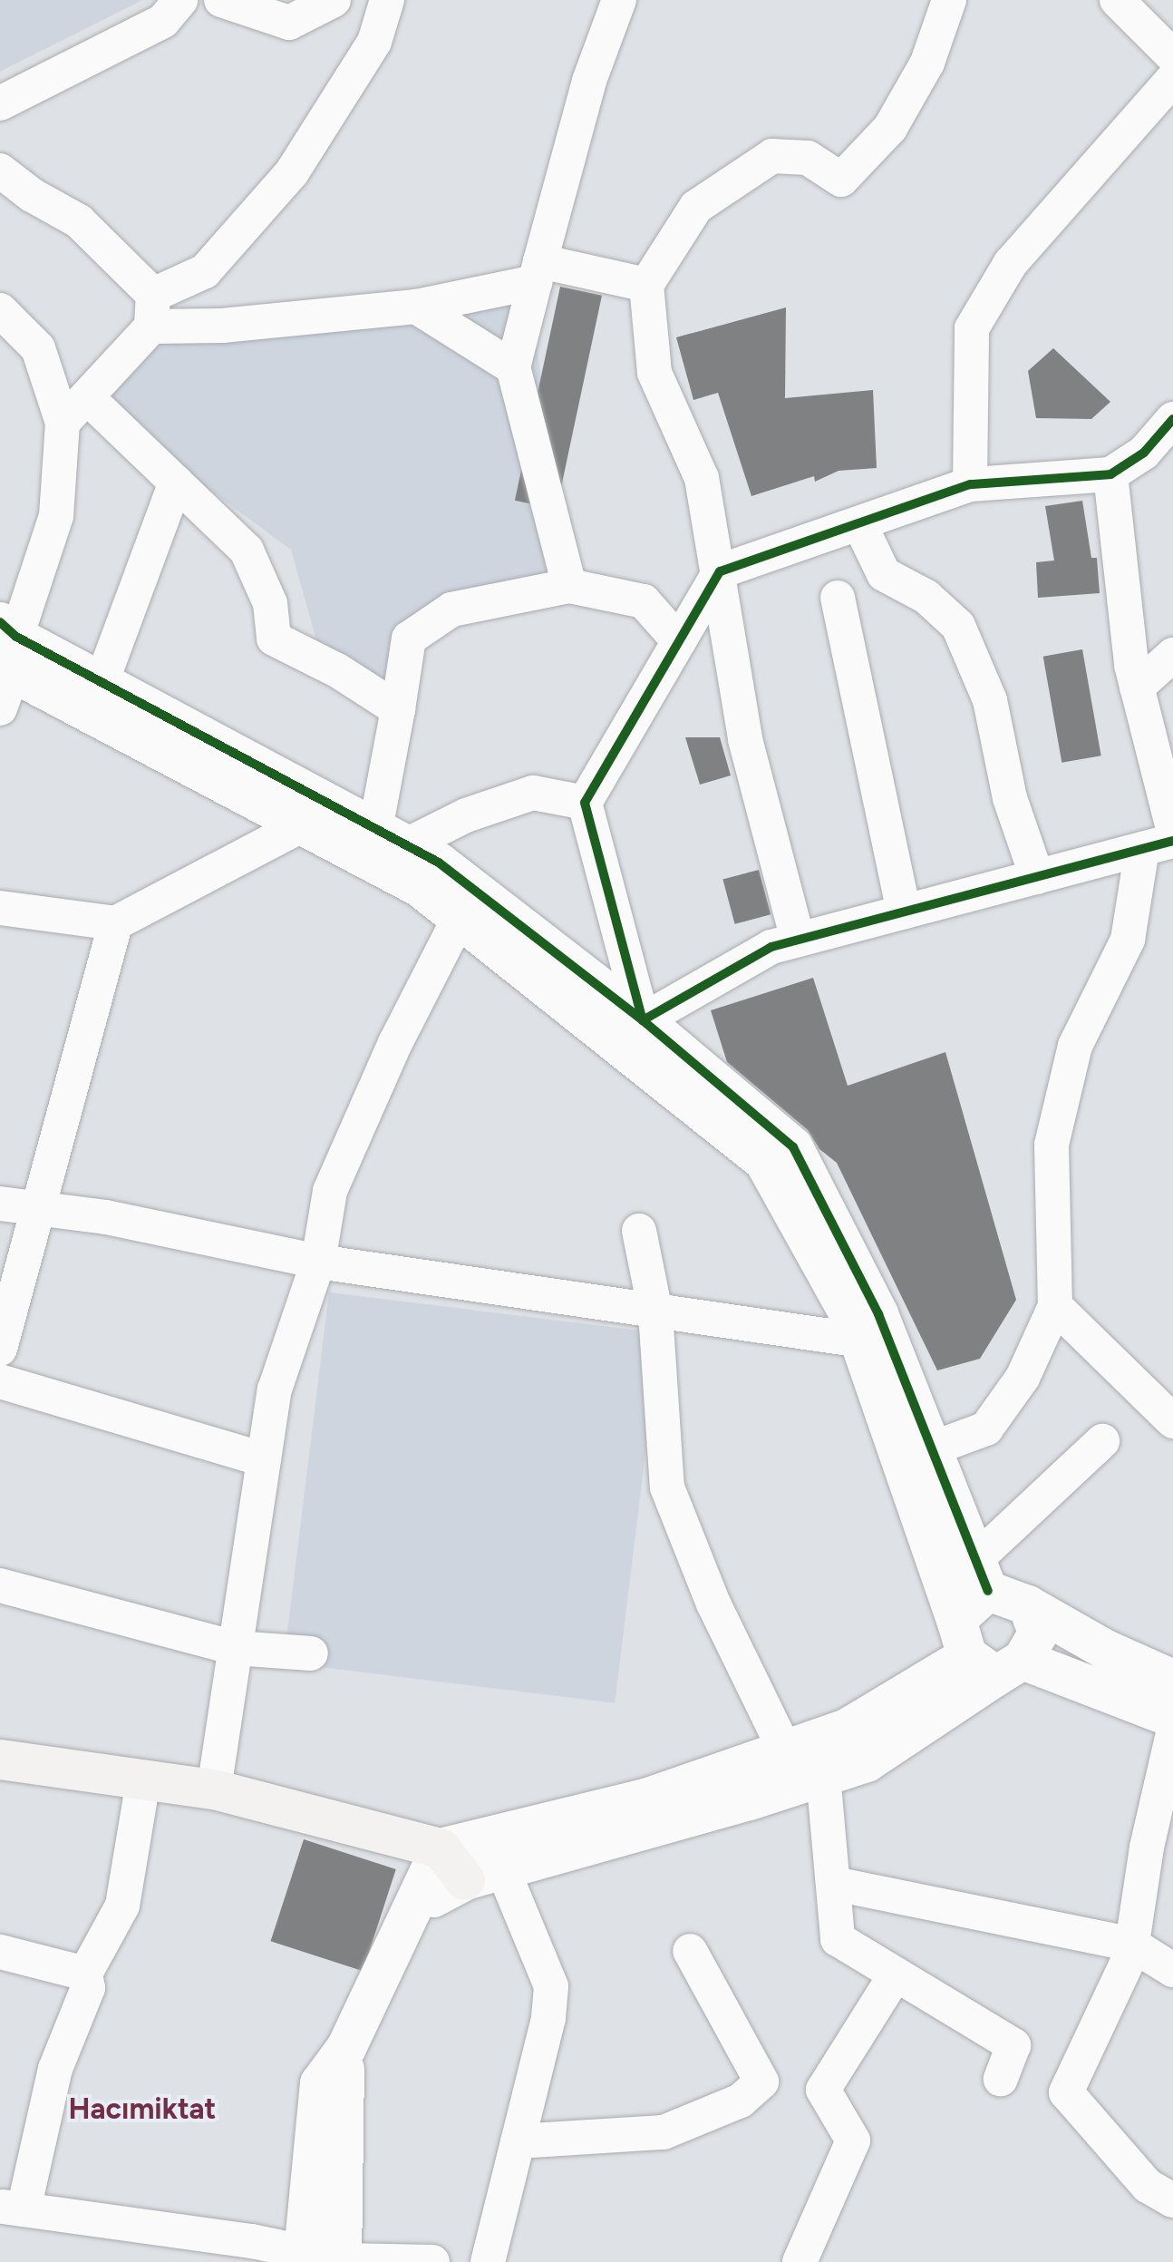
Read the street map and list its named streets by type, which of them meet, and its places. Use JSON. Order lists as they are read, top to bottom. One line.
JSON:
{"districts":["Hacımiktat"]}
